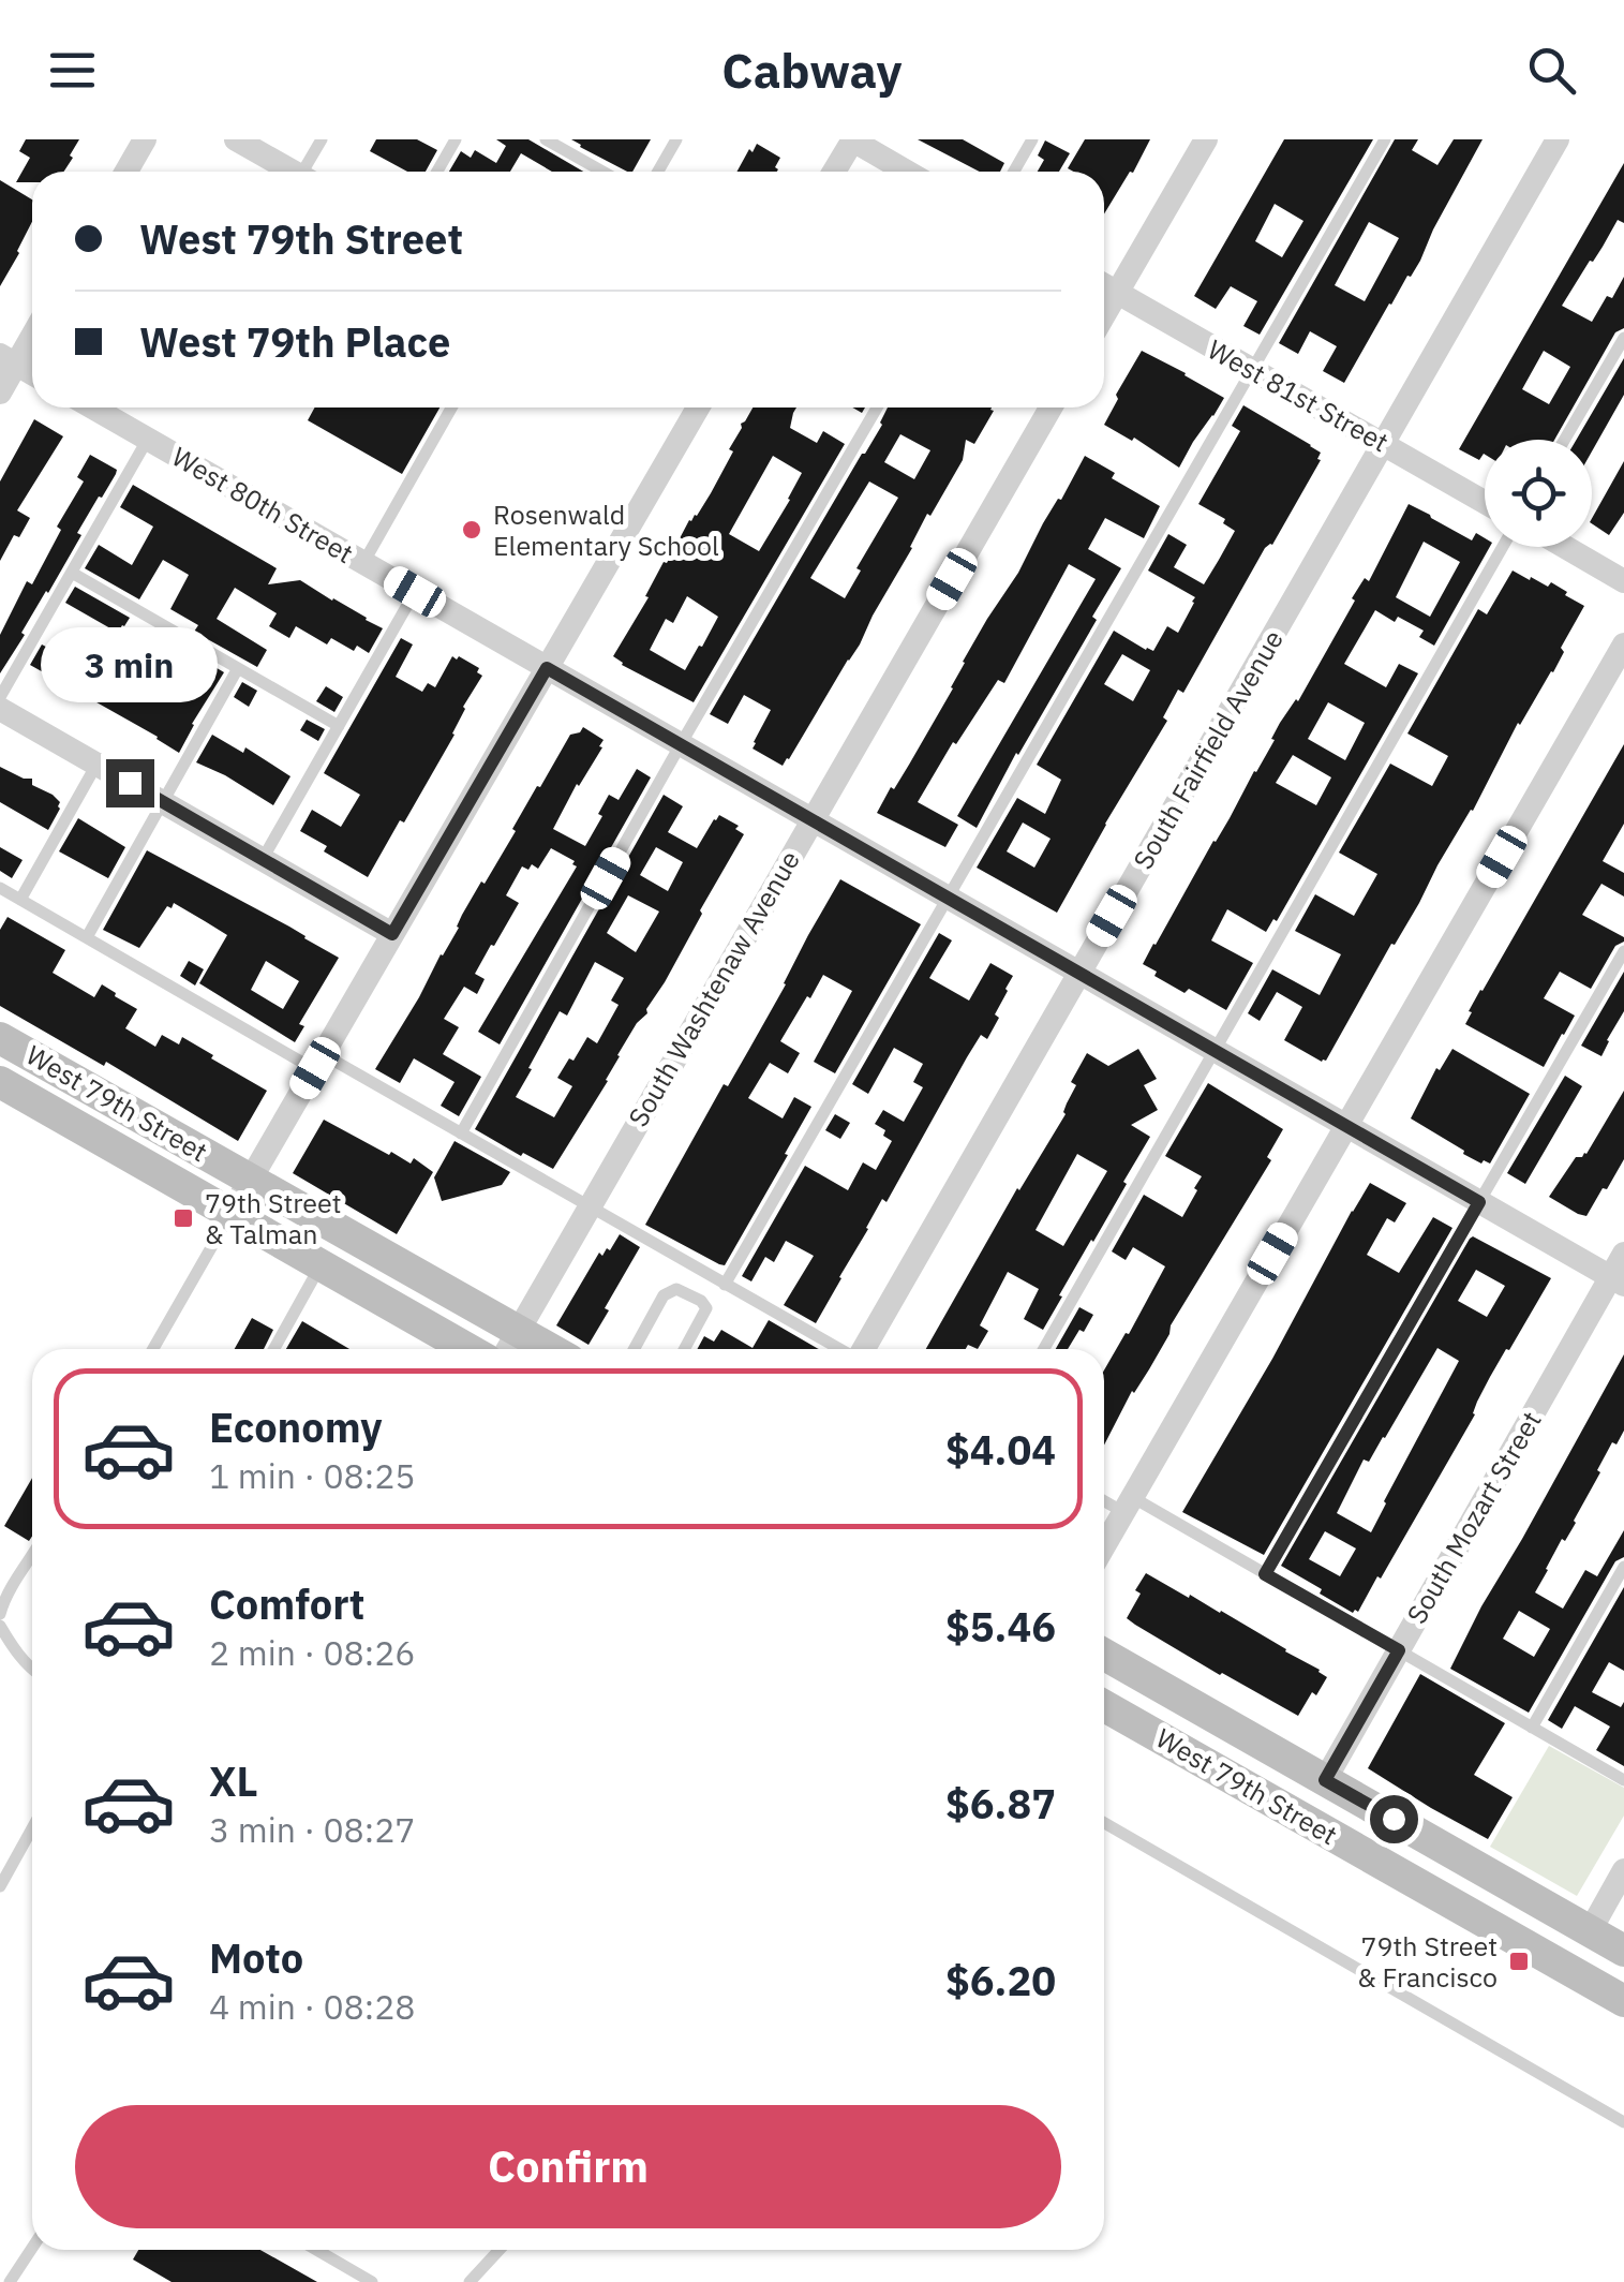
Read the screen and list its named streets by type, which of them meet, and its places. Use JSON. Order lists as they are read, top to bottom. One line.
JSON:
{"streets":{"main road":["West 79th Street"],"street":["West 81st Street","West 80th Street","South Fairfield Avenue","South Washtenaw Avenue","South Mozart Street"]},"crossings":[["West 81st Street","South Fairfield Avenue"],["West 80th Street","South Fairfield Avenue"],["West 80th Street","South Washtenaw Avenue"],["West 80th Street","South Mozart Street"],["West 79th Street","South Mozart Street"]],"places":{"other":["Rosenwald Elementary School"],"transit":["79th Street & Talman","79th Street & Francisco"]},"page":{"header":"Cabway","banner":["West 79th Street","West 79th Place"],"bubble":"3 min","list":[{"name":"Economy","note":"1 min · 08:25","value":"$4.04"},{"name":"Comfort","note":"2 min · 08:26","value":"$5.46"},{"name":"XL","note":"3 min · 08:27","value":"$6.87"},{"name":"Moto","note":"4 min · 08:28","value":"$6.20"}],"buttons":"Confirm"}}
